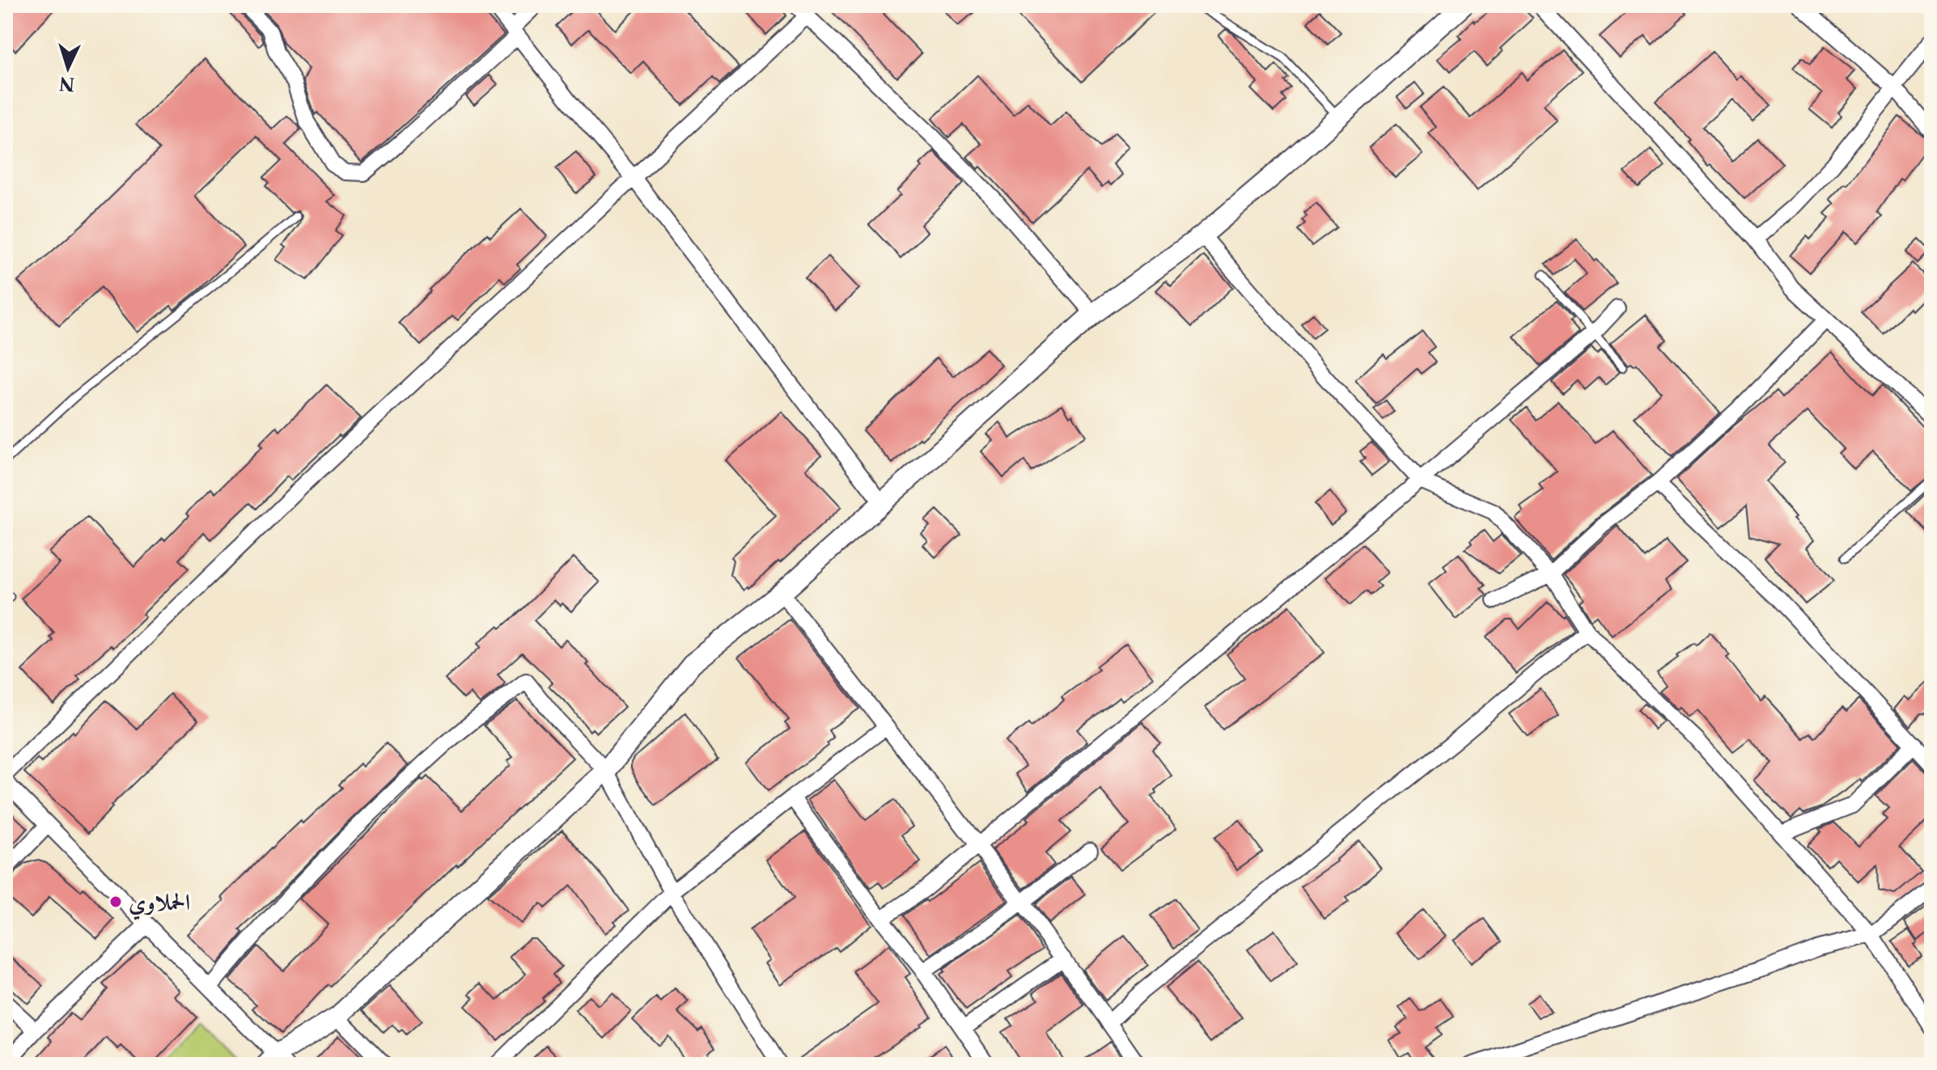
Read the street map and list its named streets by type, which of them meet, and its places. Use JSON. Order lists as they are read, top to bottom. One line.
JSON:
{"places":["الحملاوي"],"north":"bottom"}
